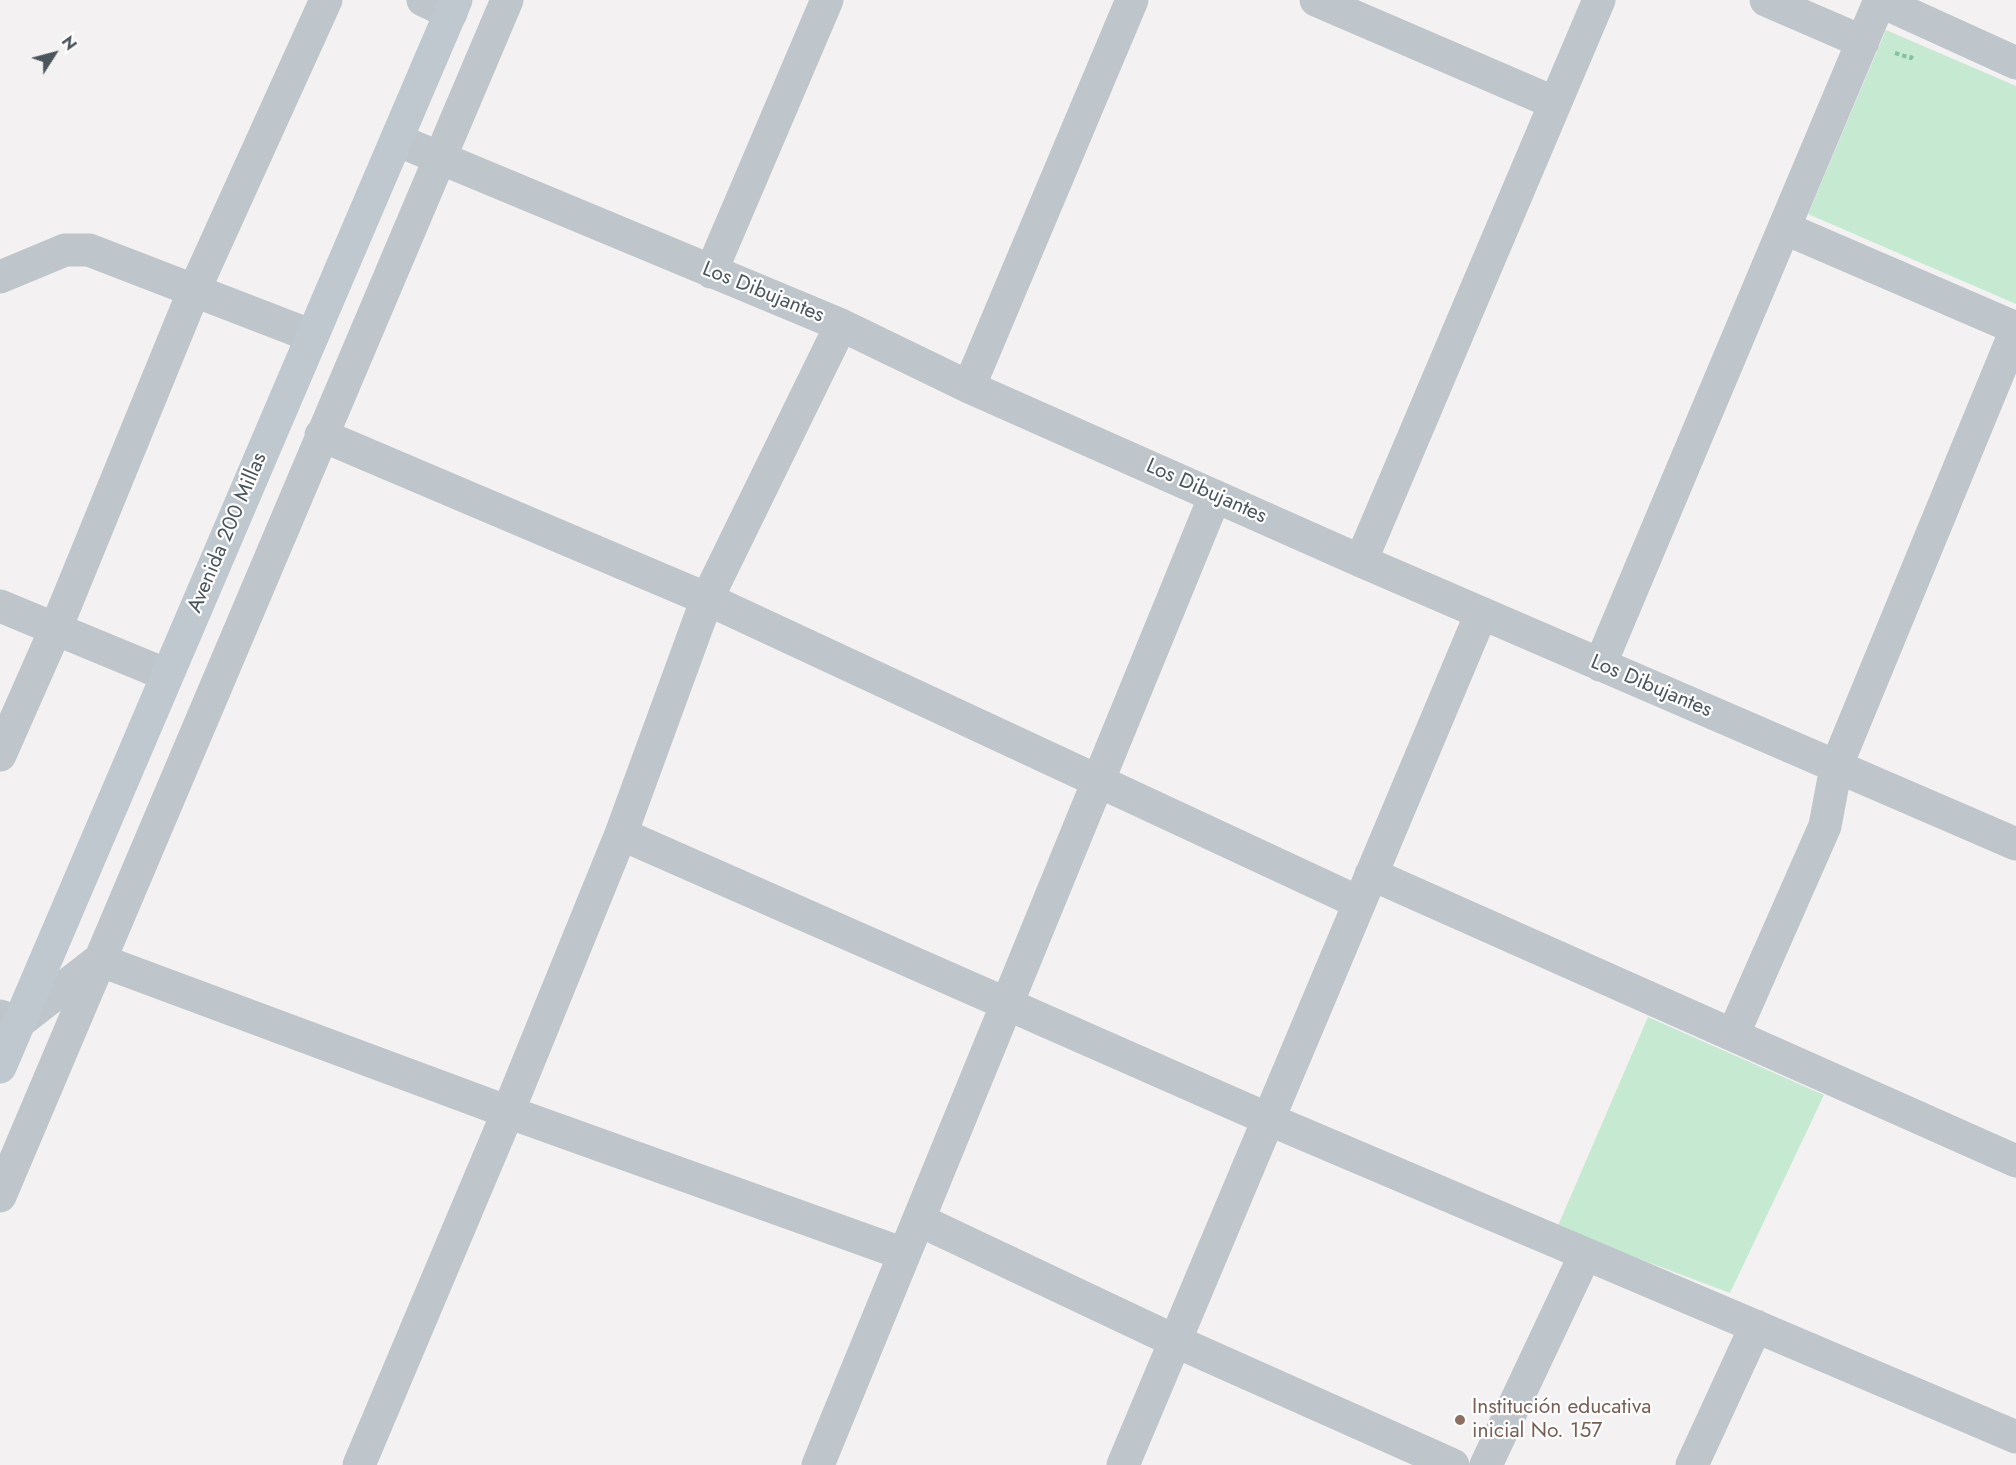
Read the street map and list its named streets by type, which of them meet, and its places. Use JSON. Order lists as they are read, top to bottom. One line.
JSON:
{"streets":{"main road":["Avenida 200 Millas"],"street":["Los Dibujantes"]},"crossings":[["Los Dibujantes","Avenida 200 Millas"]],"places":["Institución educativa inicial No. 157"],"north":"top right"}
